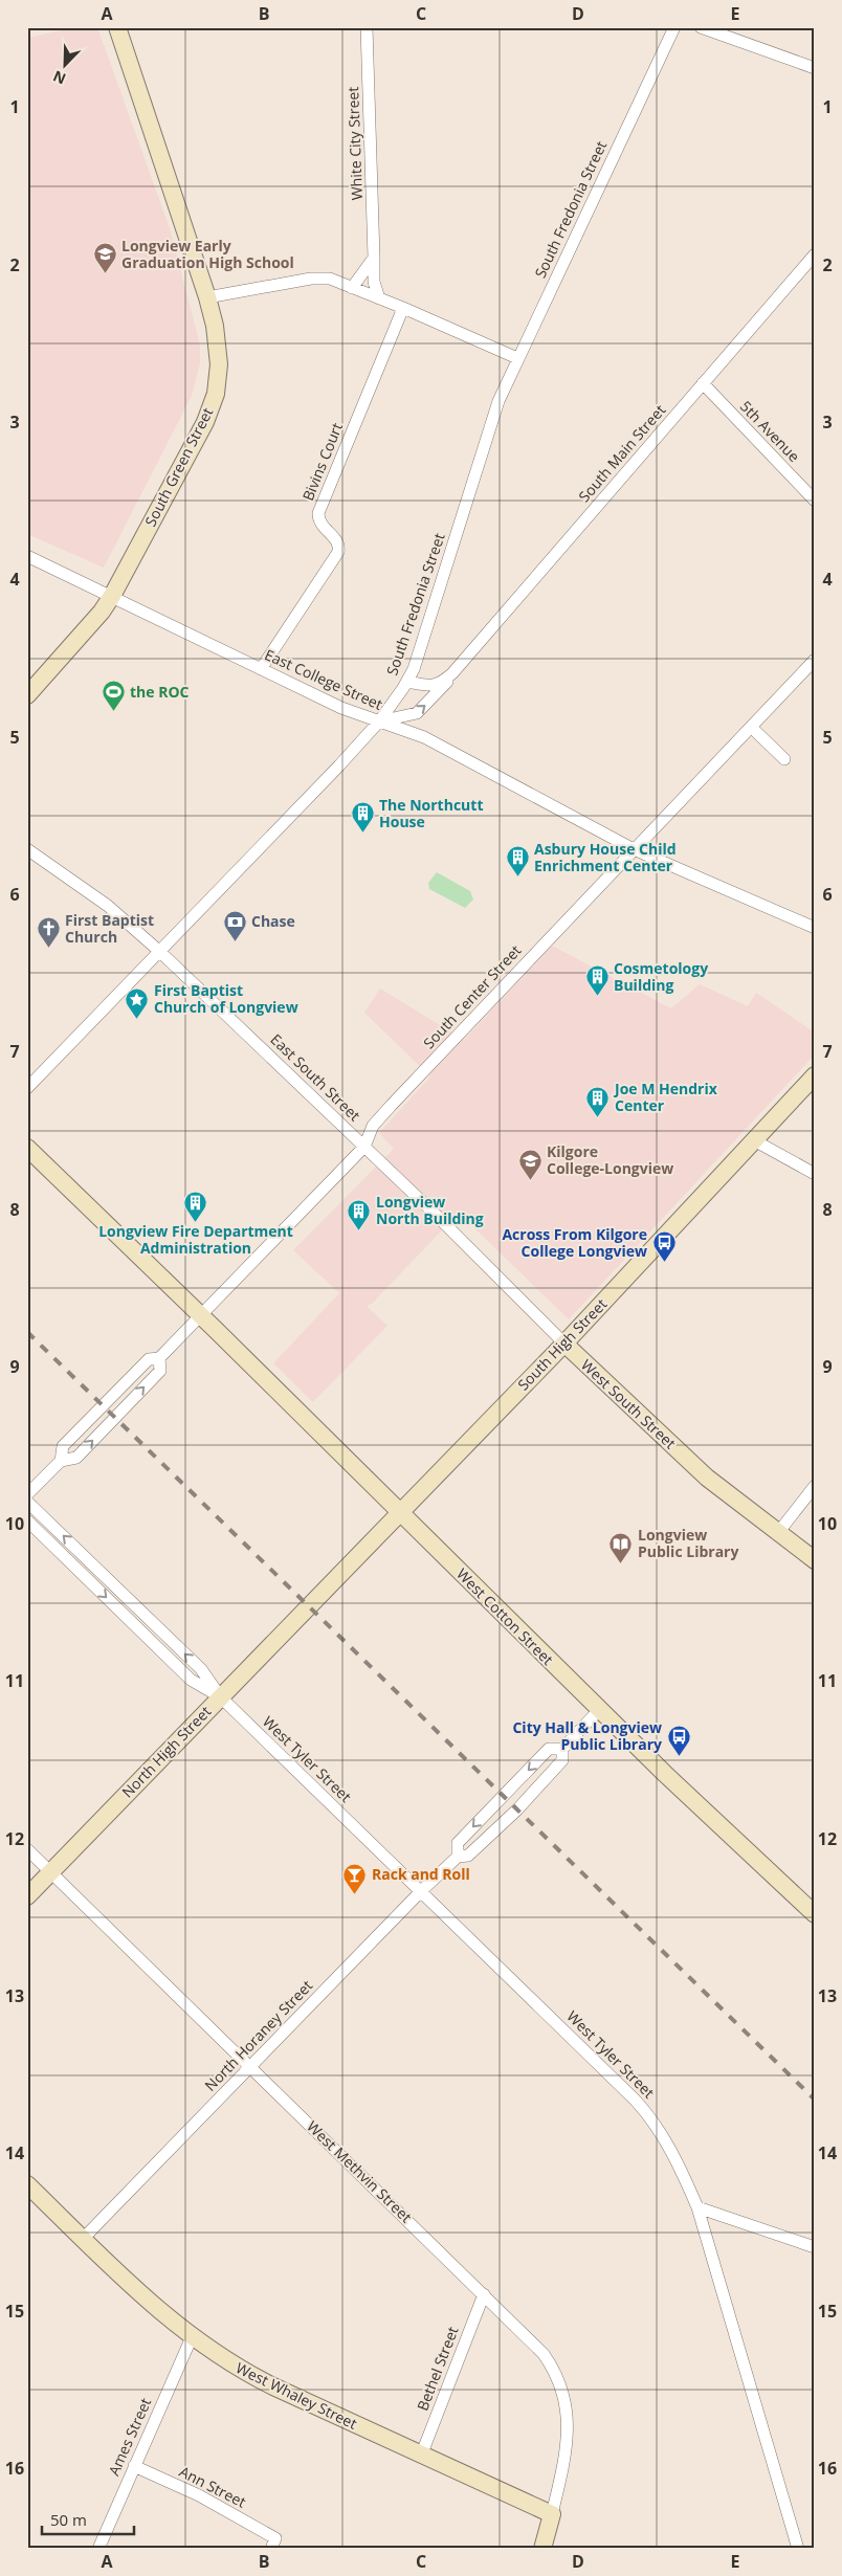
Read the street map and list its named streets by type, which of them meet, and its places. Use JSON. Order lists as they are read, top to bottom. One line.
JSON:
{"streets":{"main road":["South Green Street","South High Street","West South Street","West Cotton Street","North High Street","West Methvin Street","West Whaley Street"],"street":["White City Street","South Fredonia Street","5th Avenue","South Main Street","Bivins Court","East College Street","South Center Street","East South Street","West Tyler Street","North Horaney Street","Bethel Street","Ames Street","Ann Street"]},"crossings":[["South Fredonia Street","South Main Street"],["South Fredonia Street","East College Street"],["South Fredonia Street","East South Street"],["5th Avenue","South Main Street"],["South Main Street","East College Street"],["Bivins Court","East College Street"],["South Green Street","East College Street"],["East College Street","South Center Street"],["South Center Street","East South Street"],["South Center Street","West South Street"],["South Center Street","West Cotton Street"],["East South Street","West South Street"],["South High Street","West South Street"],["South High Street","West Cotton Street"],["South High Street","North High Street"],["North High Street","West Tyler Street"],["North High Street","West Methvin Street"],["West Tyler Street","North Horaney Street"],["North Horaney Street","West Methvin Street"],["North Horaney Street","West Whaley Street"],["West Methvin Street","Bethel Street"],["West Methvin Street","West Whaley Street"],["Bethel Street","West Whaley Street"],["West Whaley Street","Ames Street"],["Ames Street","Ann Street"]],"places":{"school or university":["Longview Early Graduation High School","Kilgore College-Longview"],"sports":["the ROC"],"building":["The Northcutt House","Asbury House Child Enrichment Center","Cosmetology Building","Joe M Hendrix Center","Longview Fire Department Administration","Longview North Building"],"bank":["Chase"],"church":["First Baptist Church"],"place":["First Baptist Church of Longview"],"bus stop":["Across From Kilgore College Longview","City Hall & Longview Public Library"],"library":["Longview Public Library"],"bar":["Rack and Roll"]},"scale_bar":"50 m","north":"bottom left","grid":{"columns":["A","B","C","D","E"],"rows":["1","2","3","4","5","6","7","8","9","10","11","12","13","14","15","16"]}}
